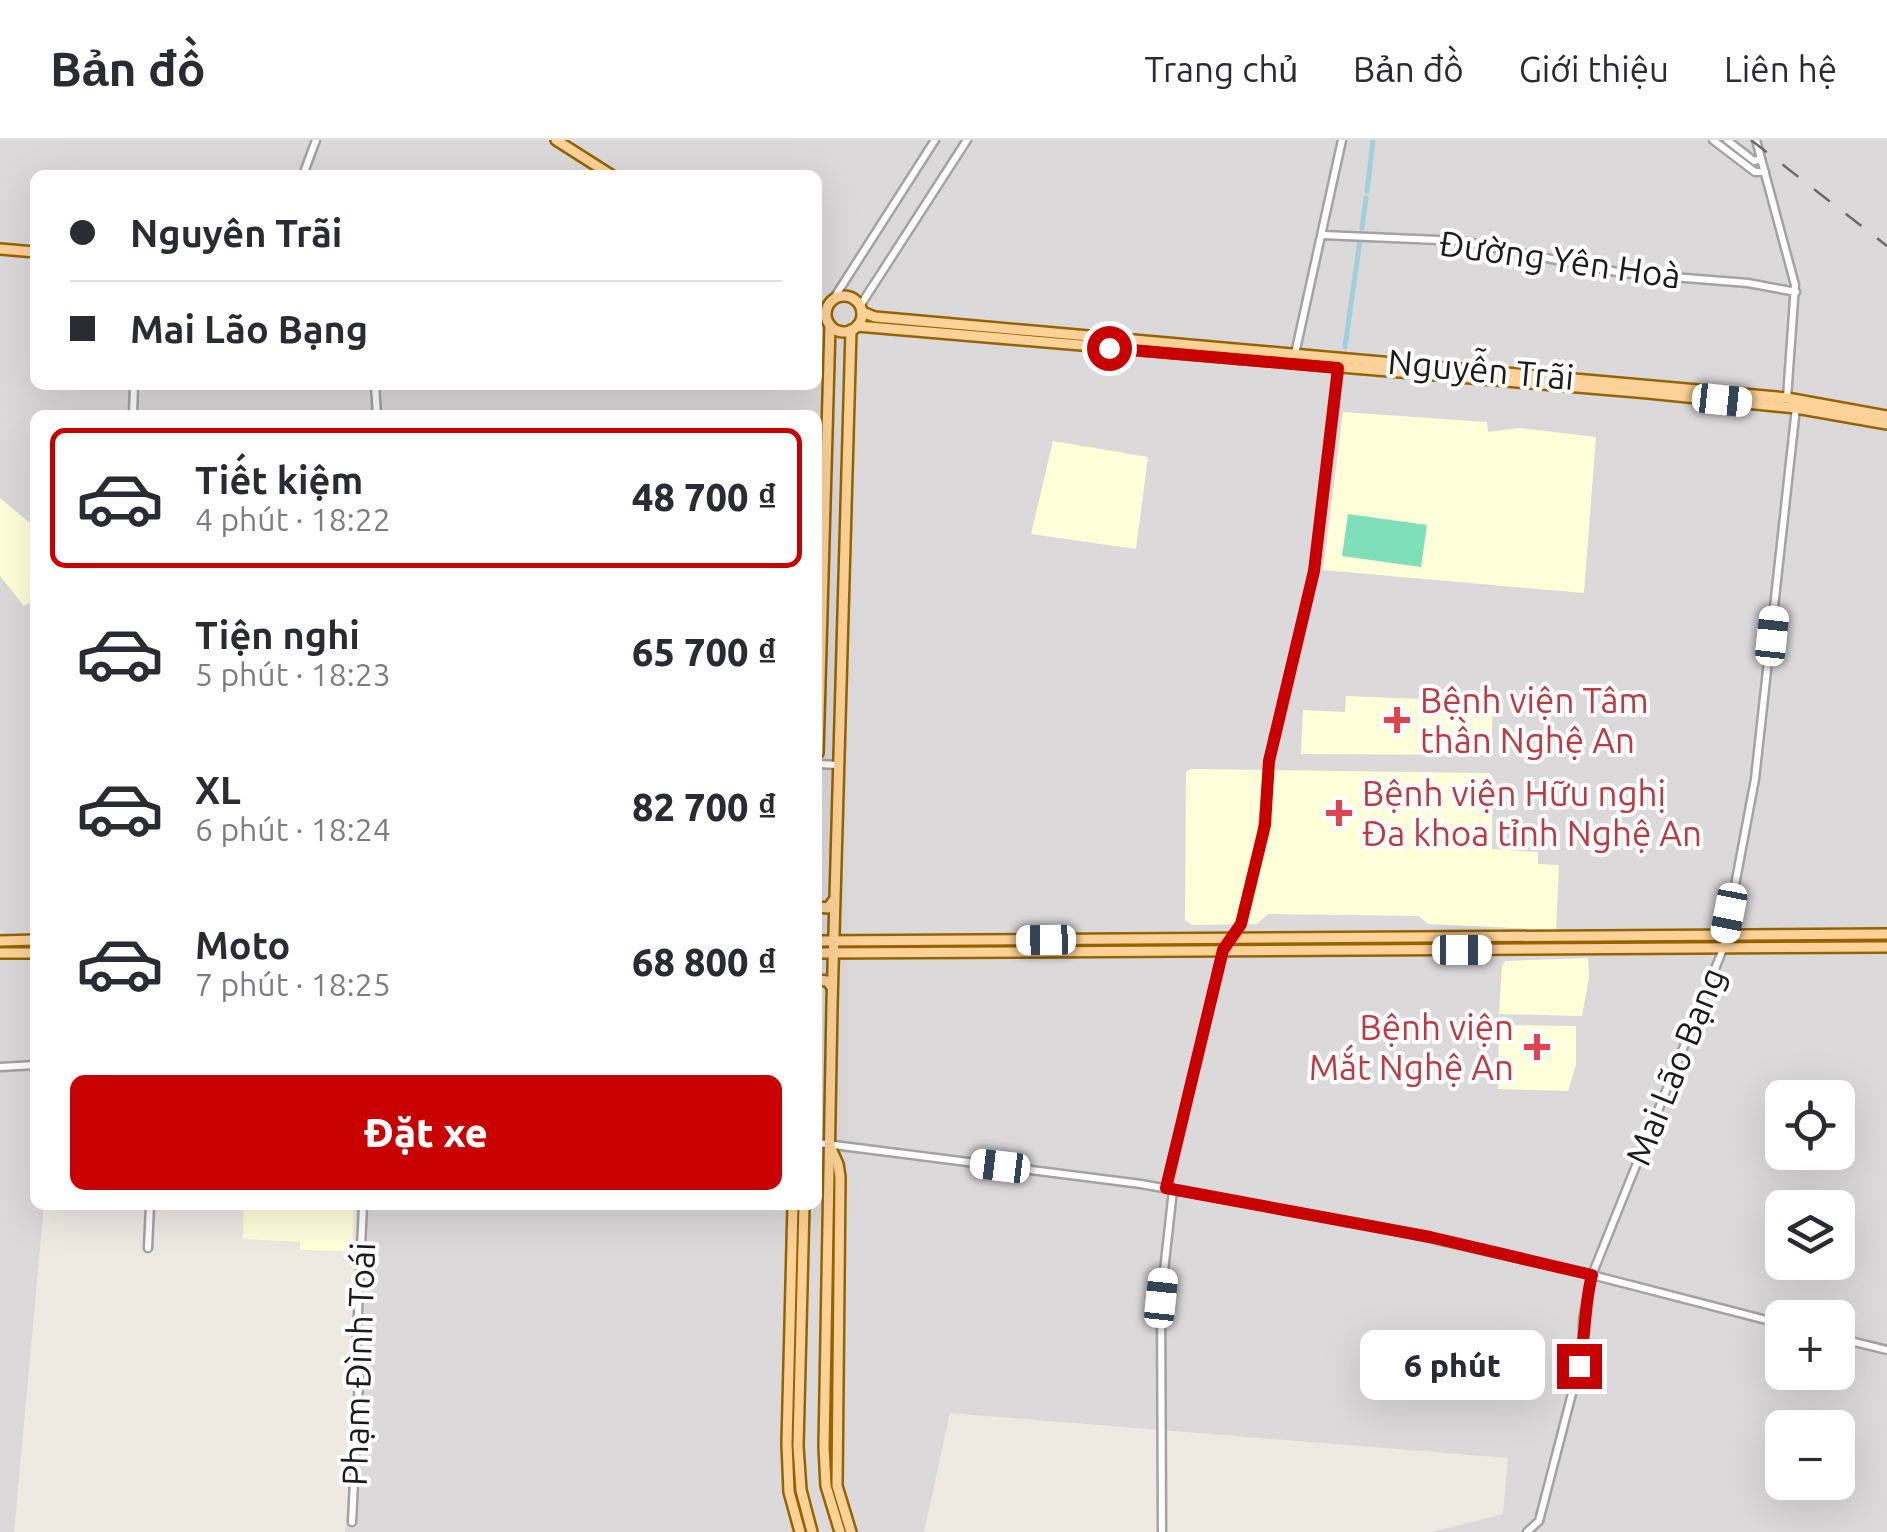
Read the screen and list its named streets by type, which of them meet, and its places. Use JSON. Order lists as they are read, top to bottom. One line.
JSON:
{"streets":{"main road":["Nguyễn Trãi"],"street":["Đường Yên Hoà","Mai Lão Bạng","Phạm Đình Toái"]},"places":{"health":["Bệnh viện Tâm thần Nghệ An","Bệnh viện Hữu nghị Đa khoa tỉnh Nghệ An","Bệnh viện Mắt Nghệ An"]},"page":{"header":"Bản đồ","nav":["Trang chủ","Bản đồ","Giới thiệu","Liên hệ"],"banner":["Nguyên Trãi","Mai Lão Bạng"],"list":[{"name":"Tiết kiệm","note":"4 phút · 18:22","value":"48 700 ₫"},{"name":"Tiện nghi","note":"5 phút · 18:23","value":"65 700 ₫"},{"name":"XL","note":"6 phút · 18:24","value":"82 700 ₫"},{"name":"Moto","note":"7 phút · 18:25","value":"68 800 ₫"}],"buttons":"Đặt xe","map_buttons":["+","−"],"bubble":"6 phút"}}
